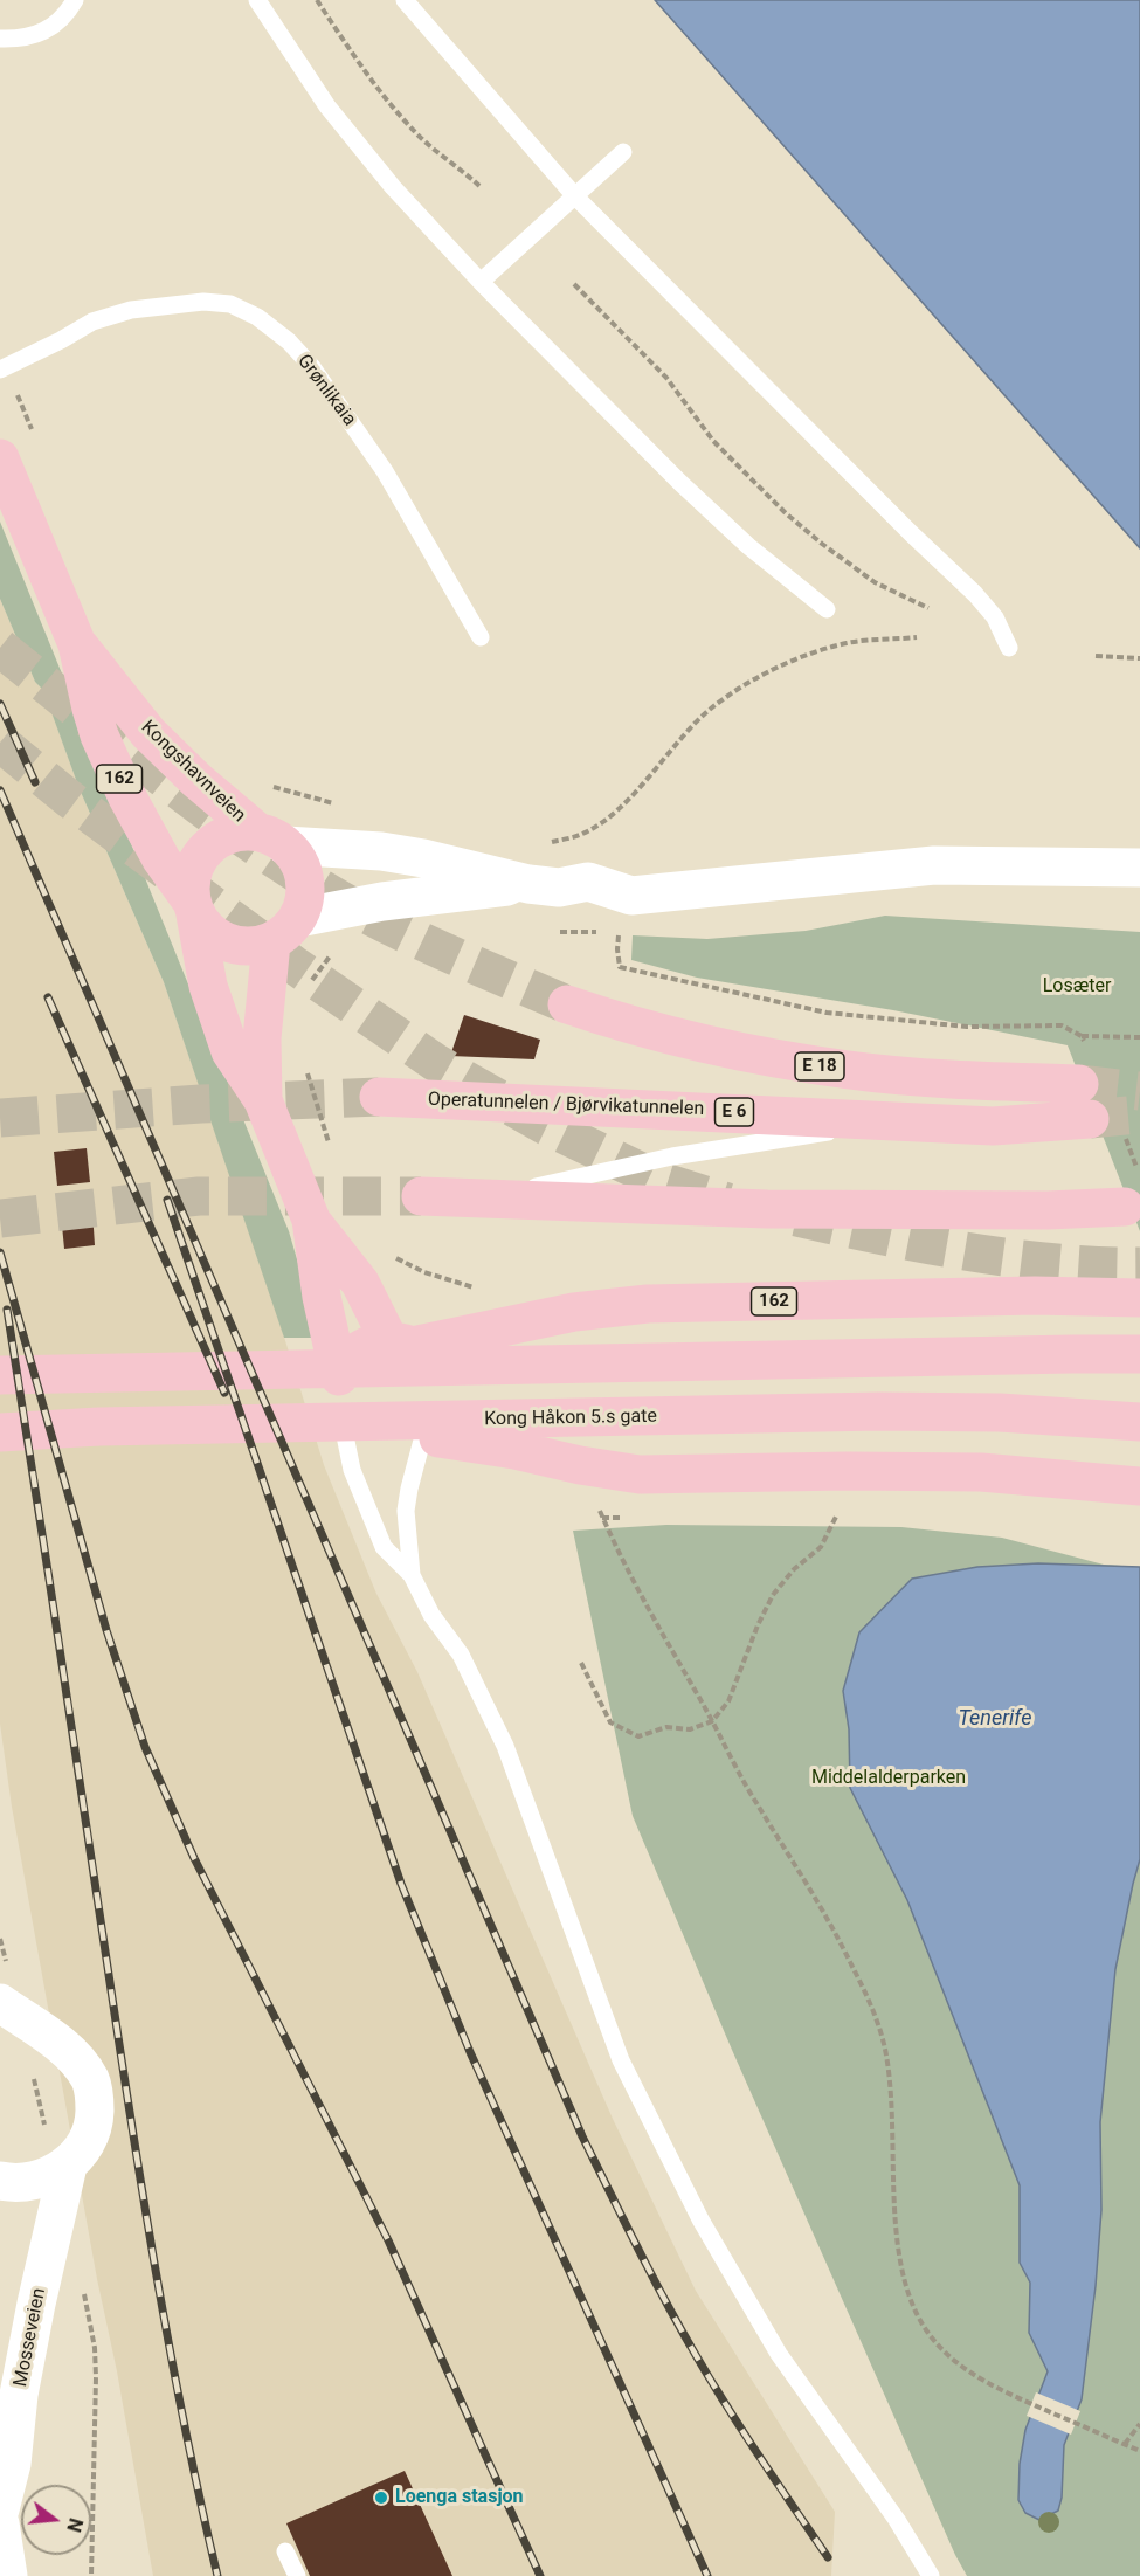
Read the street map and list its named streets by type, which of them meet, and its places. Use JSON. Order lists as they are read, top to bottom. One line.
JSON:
{"streets":{"highway":["Kongshavnveien","162","E 18","Operatunnelen / Bjørvikatunnelen","E 6","Kong Håkon 5.s gate"],"street":["Mosseveien"],"lane":["Grønlikaia"]},"crossings":[["Kongshavnveien","162"],["E 18","Operatunnelen / Bjørvikatunnelen"]],"water":["Tenerife"],"parks":["Losæter","Middelalderparken"],"places":["Loenga stasjon"],"north":"right"}
